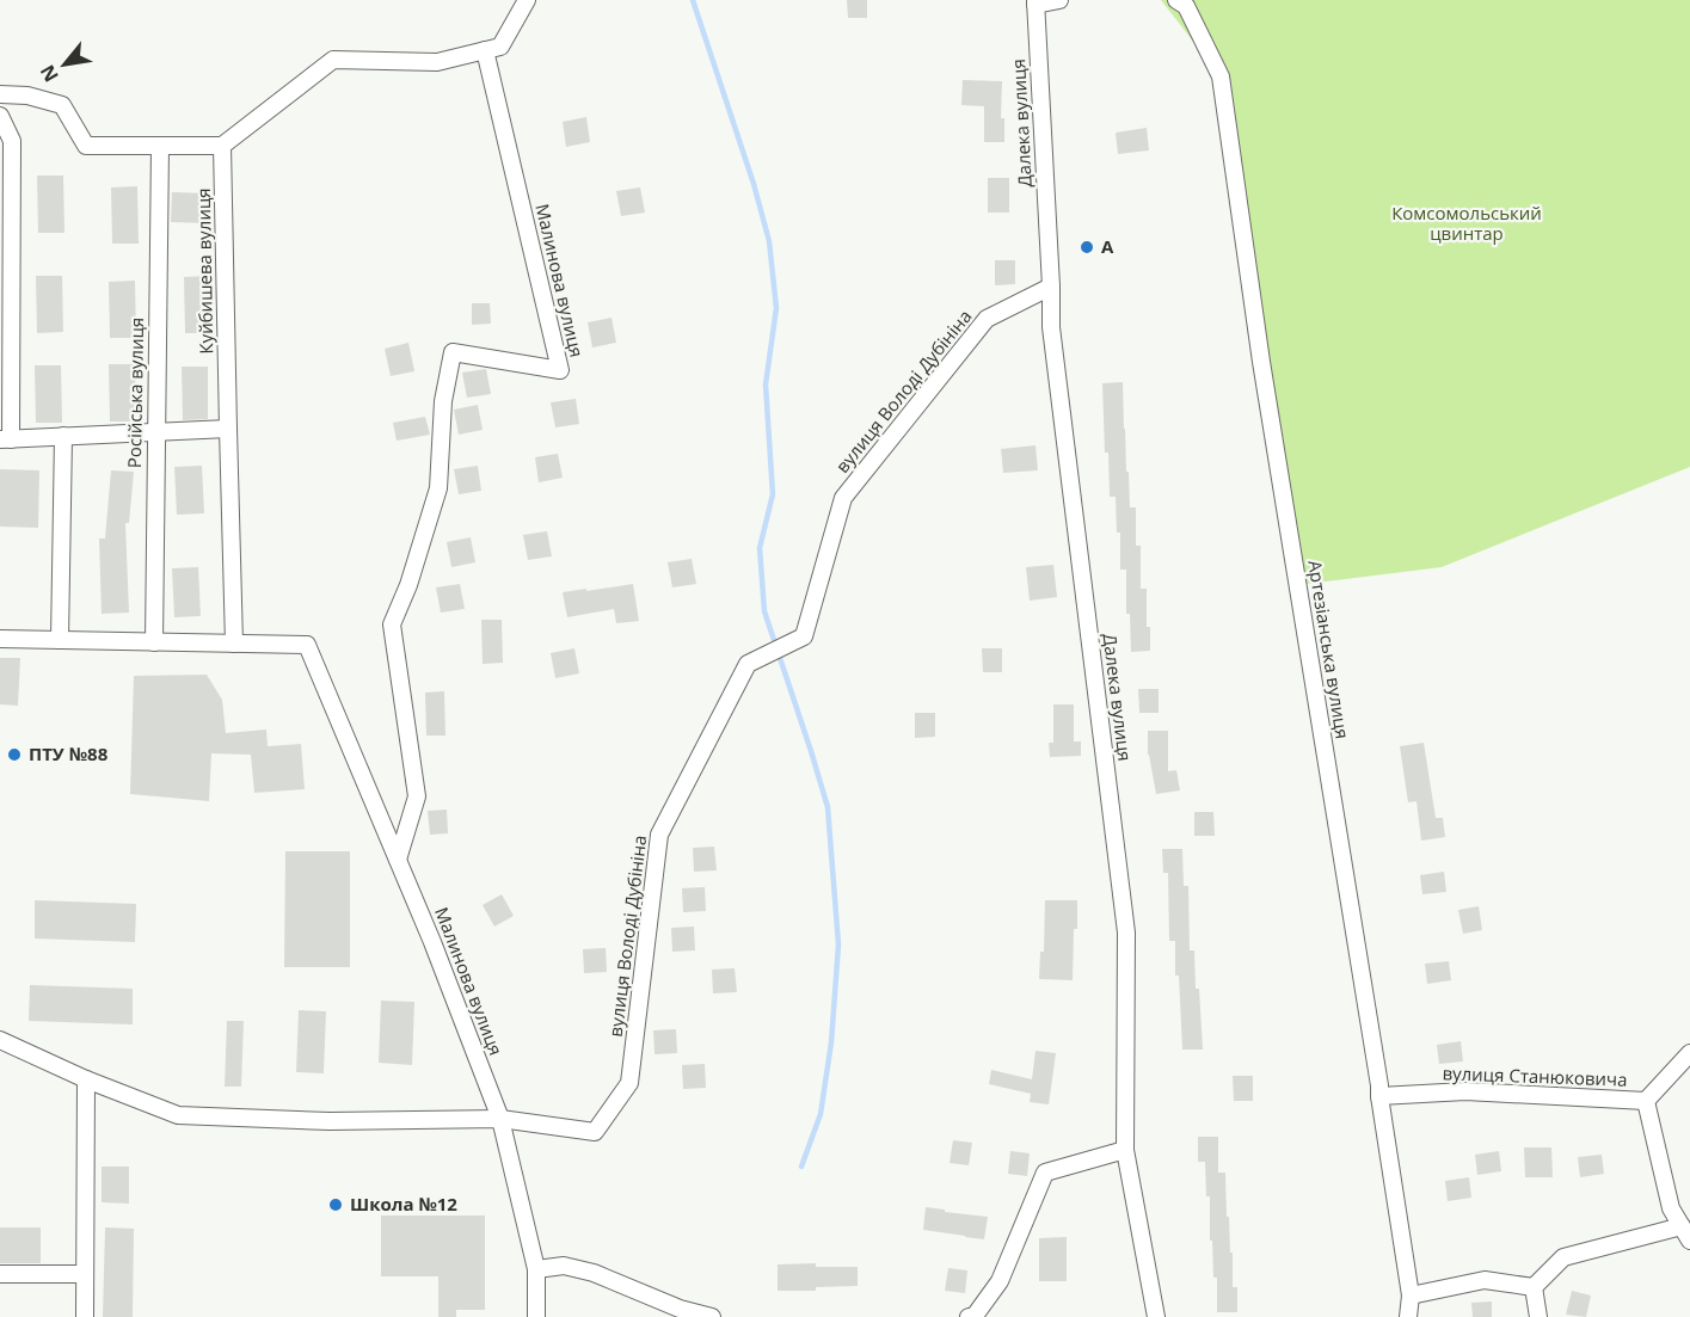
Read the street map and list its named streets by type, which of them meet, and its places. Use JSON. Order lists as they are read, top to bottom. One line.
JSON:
{"streets":{"street":["Далека вулиця","Куйбишева вулиця","Малинова вулиця","вулиця Володі Дубініна","Російська вулиця","Артезіанська вулиця","вулиця Станюковича"]},"crossings":[["Далека вулиця","вулиця Володі Дубініна"],["Куйбишева вулиця","Малинова вулиця"],["Малинова вулиця","вулиця Володі Дубініна"],["Малинова вулиця","Російська вулиця"],["Артезіанська вулиця","вулиця Станюковича"]],"parks":["Комсомольський цвинтар"],"places":["А","ПТУ №88","Школа №12"],"north":"bottom left"}
